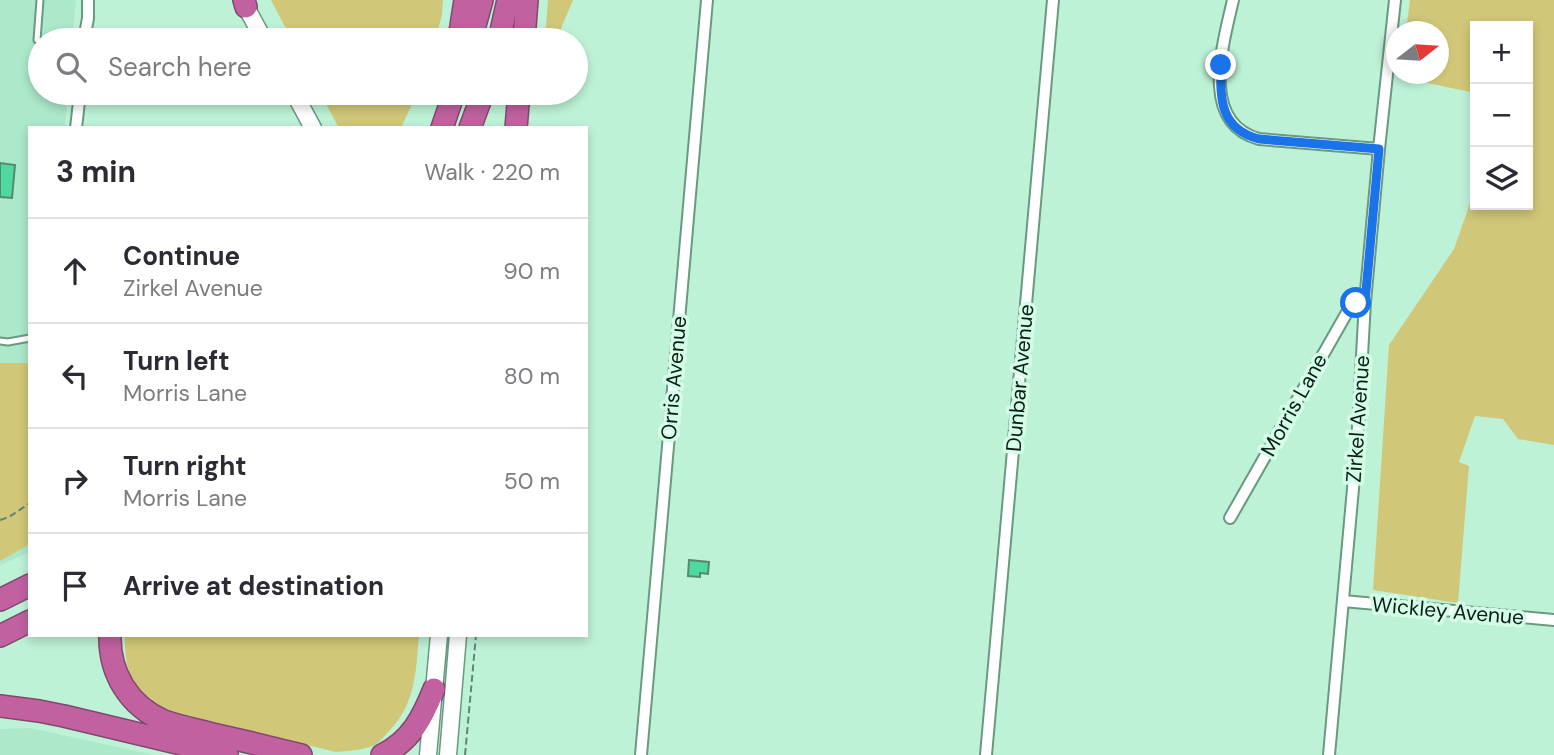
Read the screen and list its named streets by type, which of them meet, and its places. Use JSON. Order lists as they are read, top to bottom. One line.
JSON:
{"streets":{"street":["Orris Avenue","Dunbar Avenue","Morris Lane","Zirkel Avenue","Wickley Avenue"]},"crossings":[["Morris Lane","Zirkel Avenue"],["Zirkel Avenue","Wickley Avenue"]],"north":"right","page":{"map_buttons":["+","−"],"search":"Search here","heading":["3 min","Walk · 220 m"],"list":[["Continue","Zirkel Avenue","90 m"],["Turn left","Morris Lane","80 m"],["Turn right","Morris Lane","50 m"],"Arrive at destination"]}}
